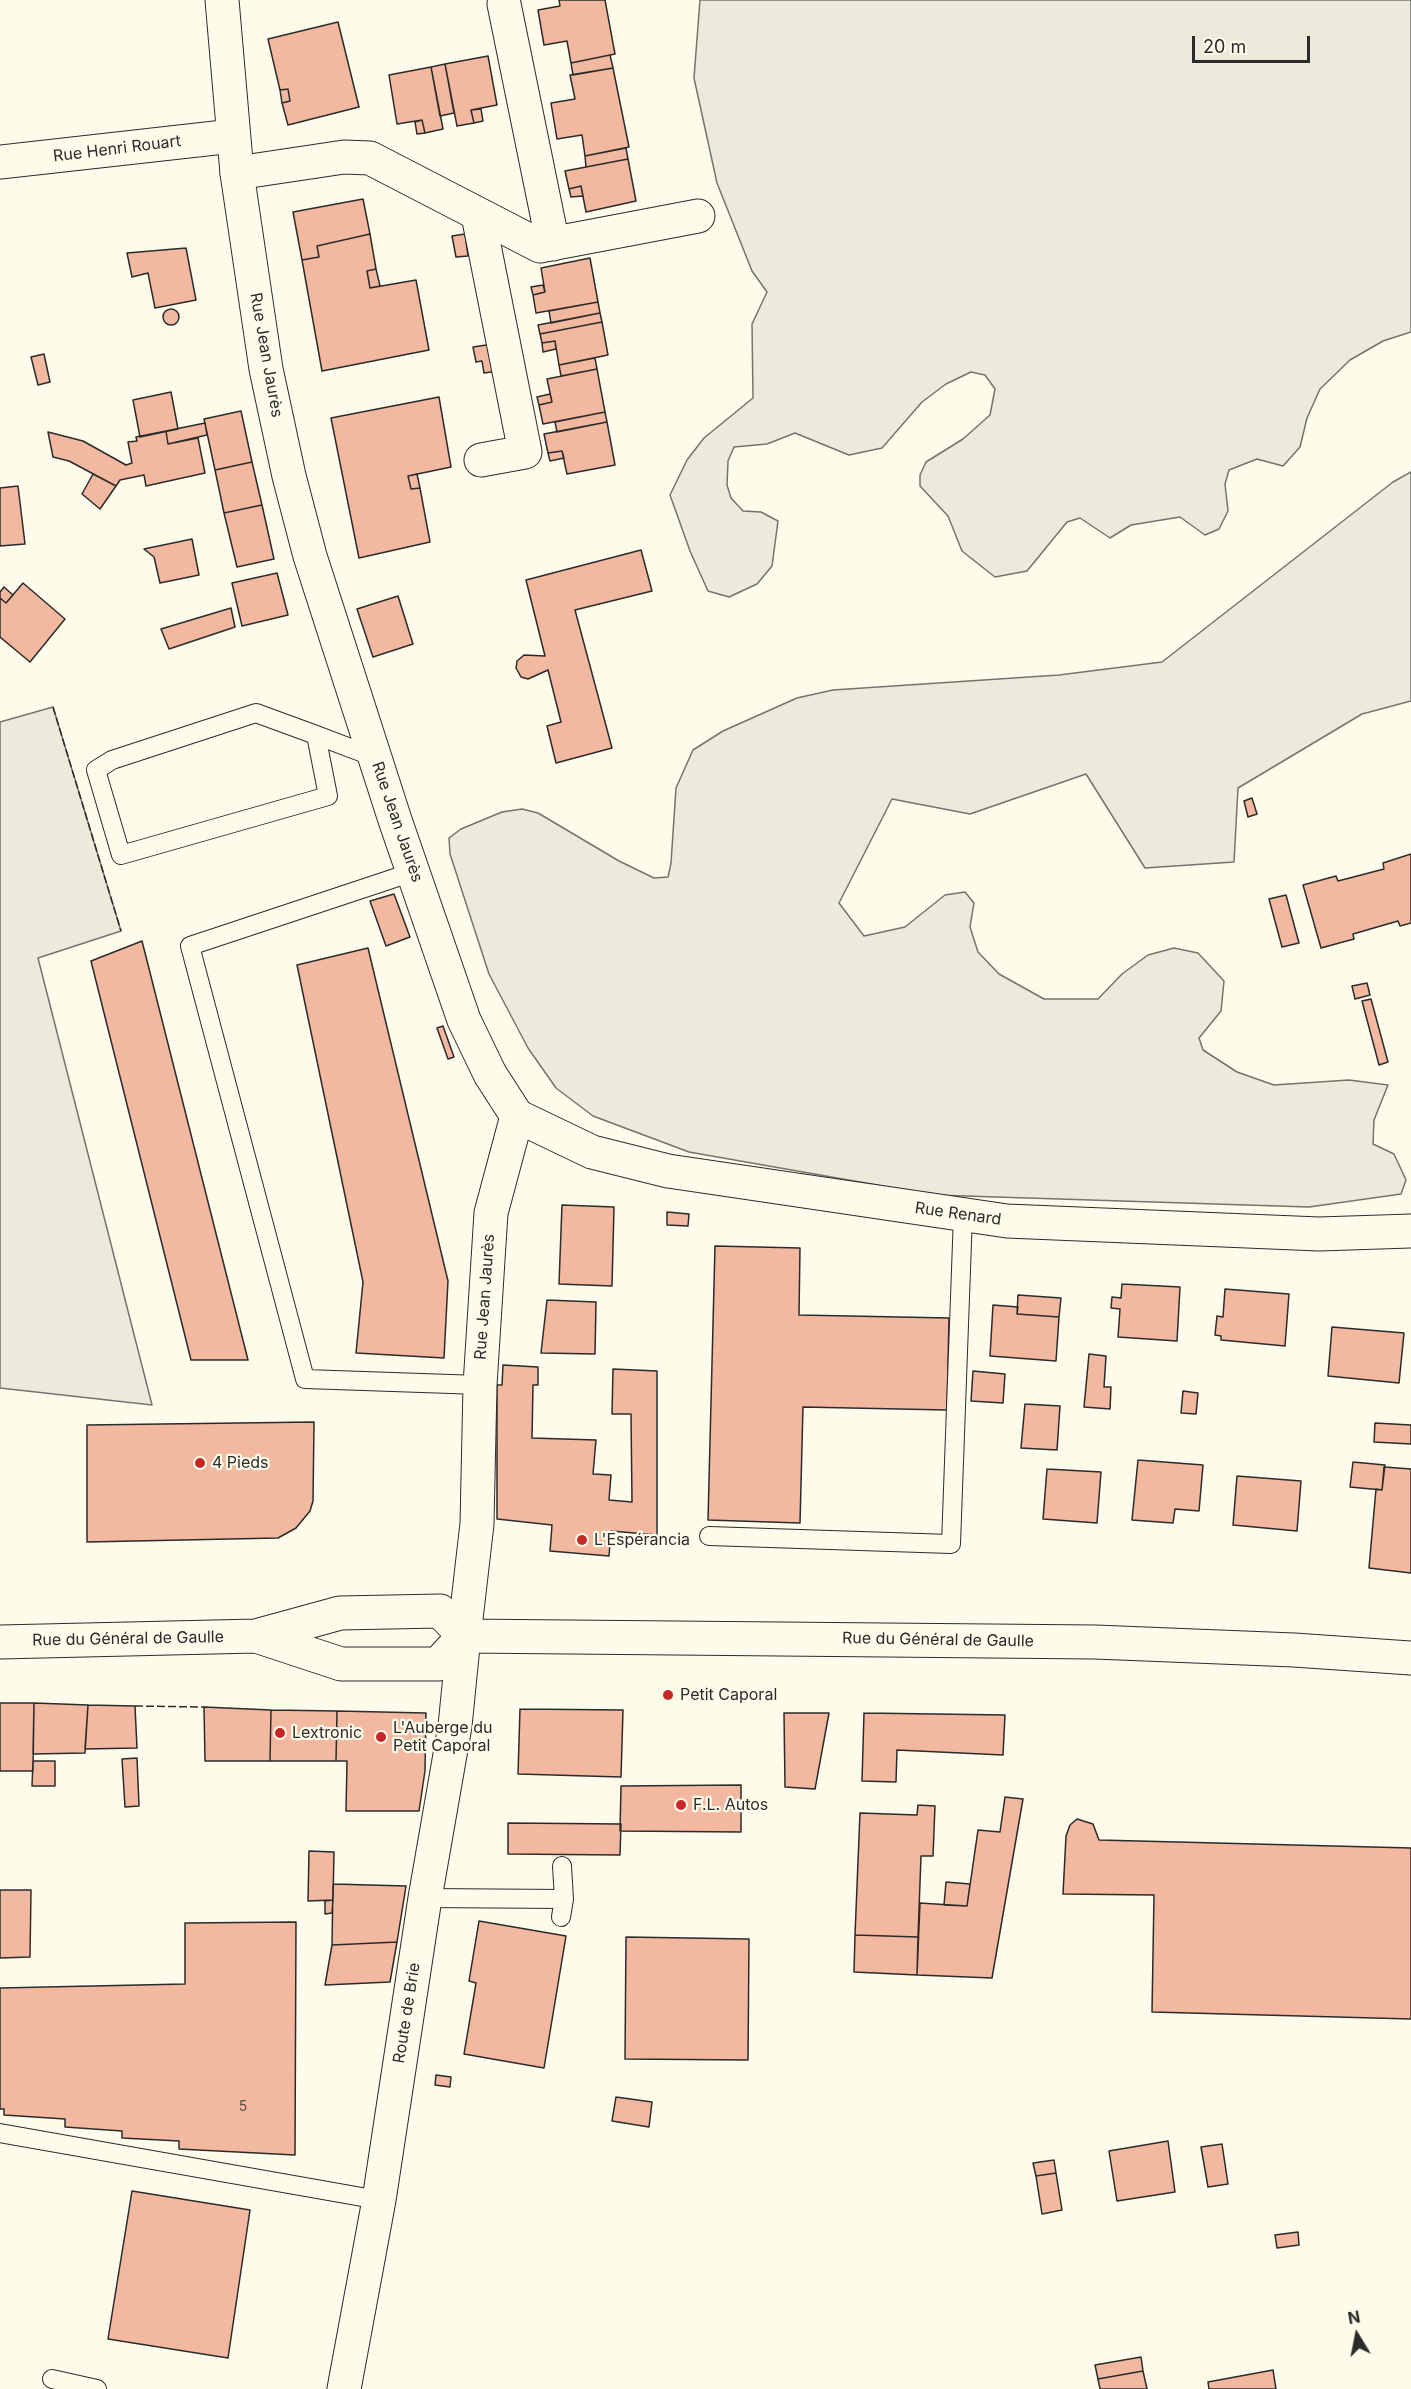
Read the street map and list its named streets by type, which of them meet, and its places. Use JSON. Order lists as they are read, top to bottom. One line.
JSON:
{"streets":{"street":["Rue Henri Rouart","Rue Jean Jaurès","Rue Renard","Rue du Général de Gaulle","Route de Brie"]},"crossings":[["Rue Henri Rouart","Rue Jean Jaurès"],["Rue Jean Jaurès","Rue Renard"],["Rue Jean Jaurès","Rue du Général de Gaulle"],["Rue Jean Jaurès","Route de Brie"],["Rue du Général de Gaulle","Route de Brie"]],"places":["4 Pieds","L'Espérancia","Petit Caporal","Lextronic","L'Auberge du Petit Caporal","F.L. Autos"],"house_numbers":["5"],"scale_bar":"20 m","north":"top"}
